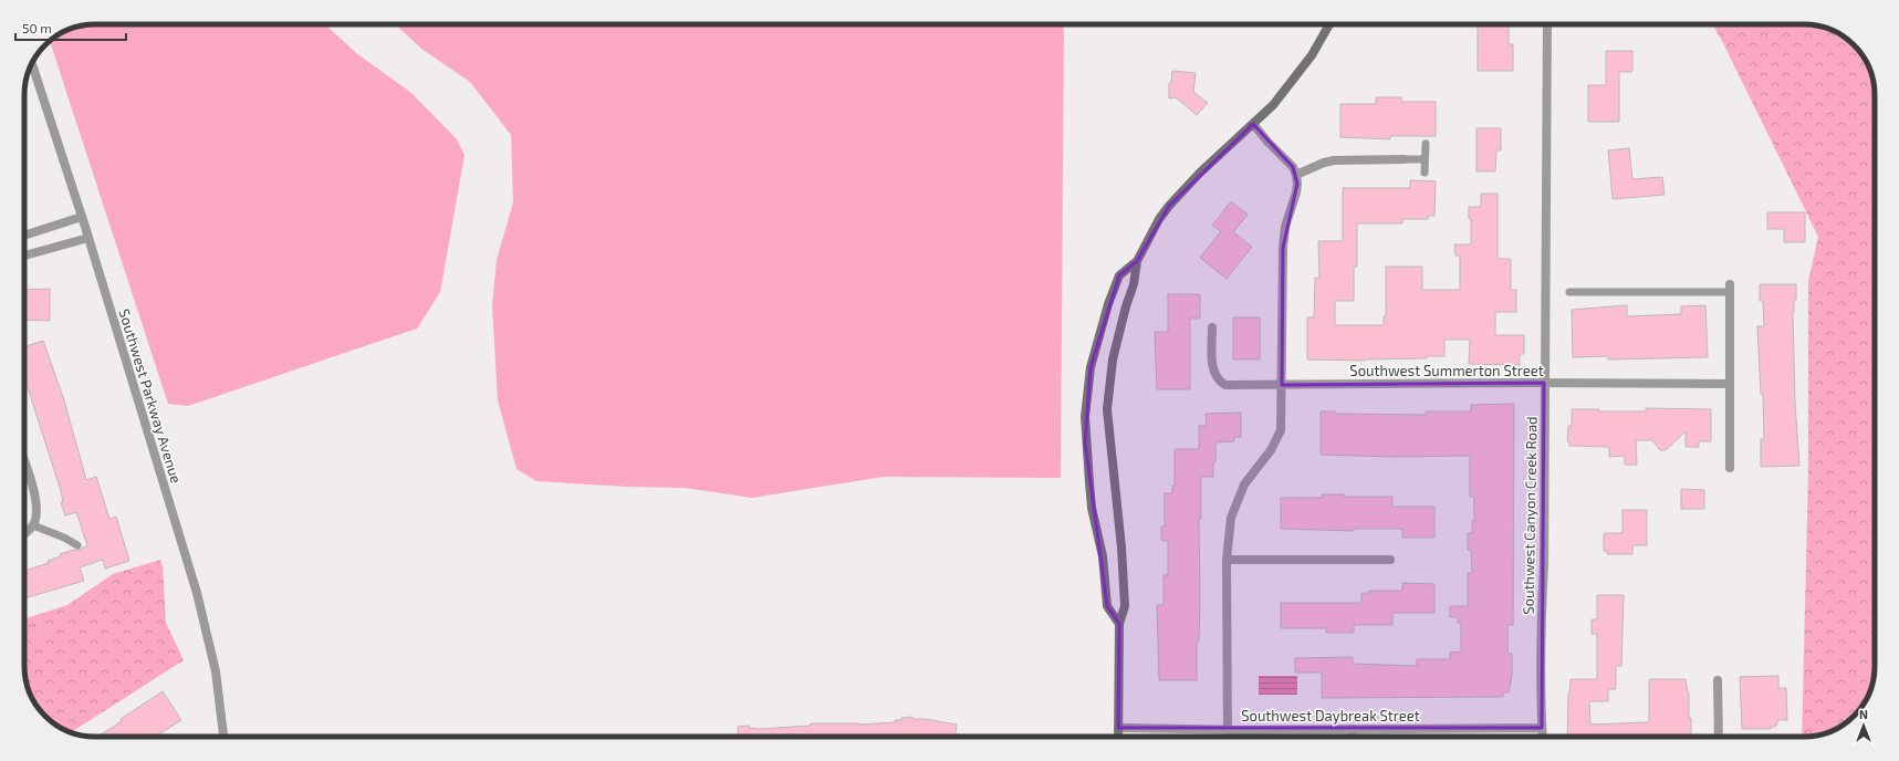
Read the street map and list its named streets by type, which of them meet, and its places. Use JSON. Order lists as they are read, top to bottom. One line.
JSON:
{"streets":{"street":["Southwest Summerton Street","Southwest Parkway Avenue","Southwest Canyon Creek Road","Southwest Daybreak Street"]},"crossings":[["Southwest Summerton Street","Southwest Canyon Creek Road"],["Southwest Canyon Creek Road","Southwest Daybreak Street"]],"scale_bar":"50 m","north":"top"}
